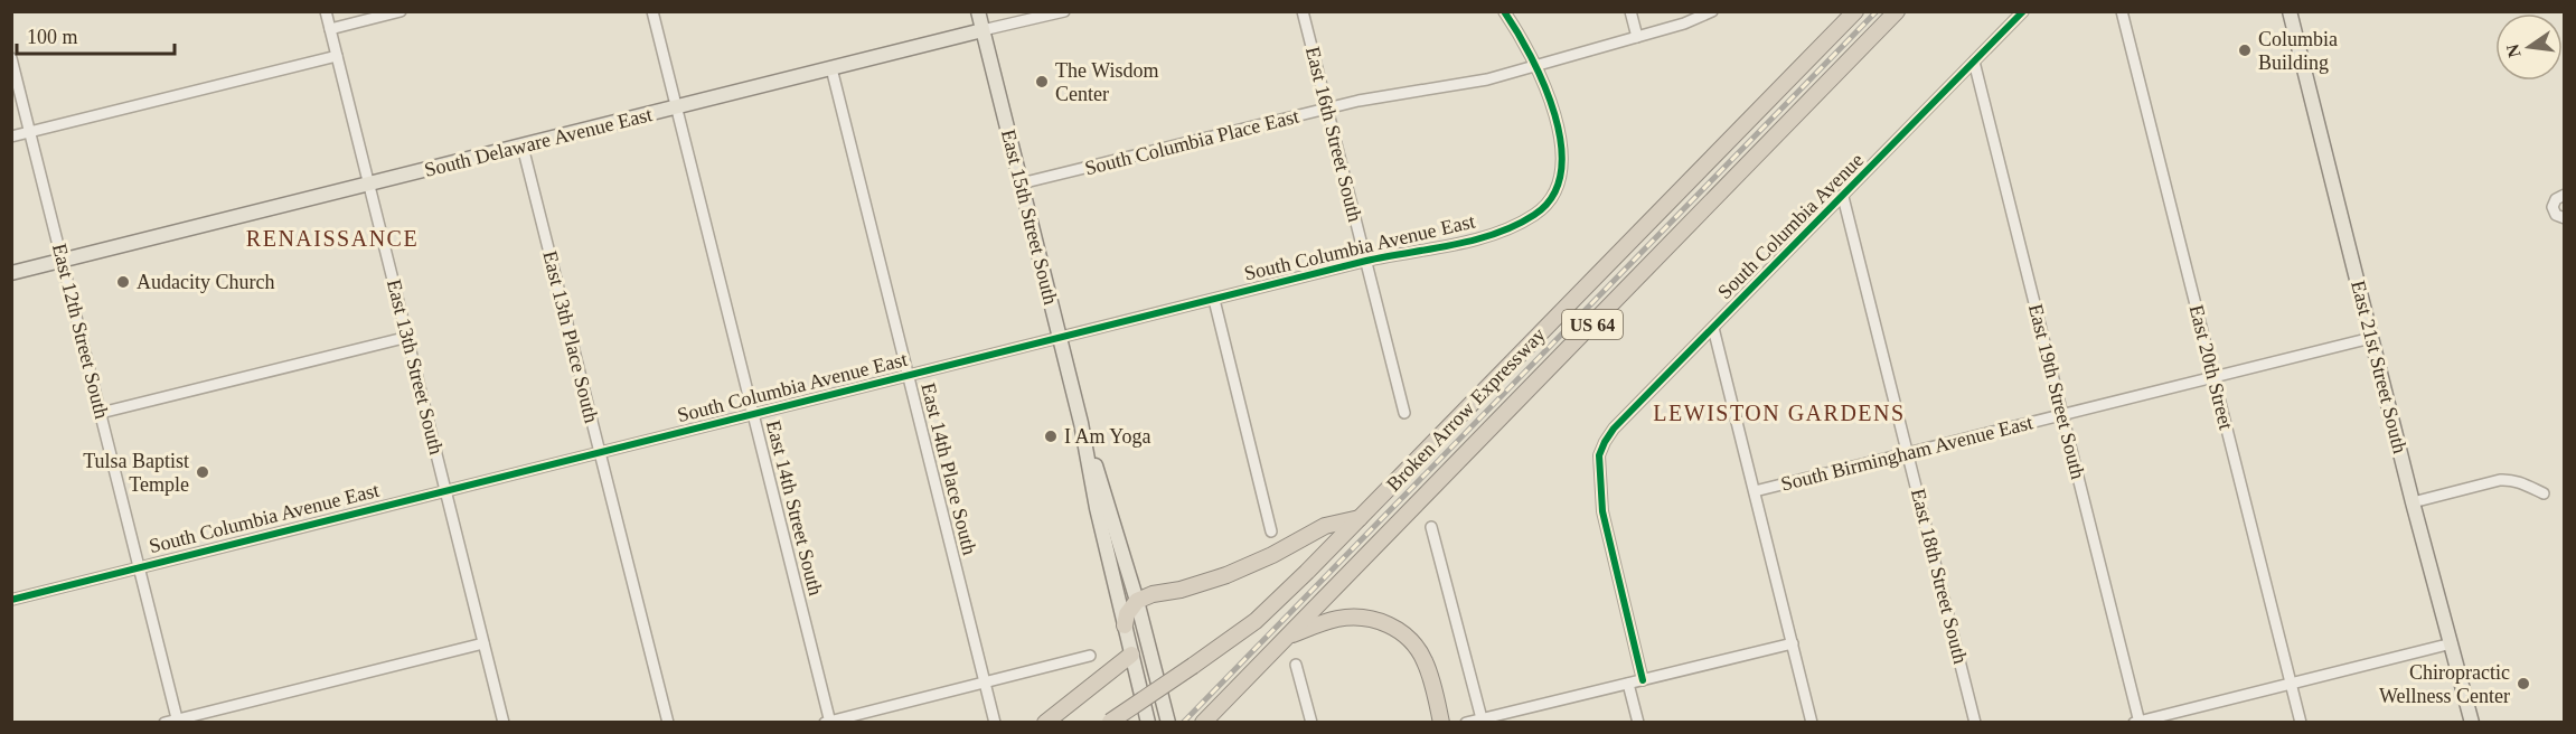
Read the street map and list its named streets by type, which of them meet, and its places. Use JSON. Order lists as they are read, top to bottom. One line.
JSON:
{"streets":{"highway":["US 64","Broken Arrow Expressway"],"main road":["South Delaware Avenue East","East 15th Street South","East 21st Street South"],"street":["East 16th Street South","South Columbia Place East","South Columbia Avenue","South Columbia Avenue East","East 12th Street South","East 13th Place South","East 13th Street South","East 20th Street","East 19th Street South","South Birmingham Avenue East","East 14th Place South","East 14th Street South","East 18th Street South"]},"crossings":[["East 16th Street South","South Columbia Place East"],["East 16th Street South","South Columbia Avenue East"],["South Delaware Avenue East","East 15th Street South"],["South Delaware Avenue East","East 12th Street South"],["South Delaware Avenue East","East 13th Place South"],["South Delaware Avenue East","East 13th Street South"],["South Delaware Avenue East","East 14th Place South"],["South Delaware Avenue East","East 14th Street South"],["South Columbia Place East","East 15th Street South"],["South Columbia Place East","South Columbia Avenue East"],["East 15th Street South","South Columbia Avenue East"],["South Columbia Avenue","East 19th Street South"],["South Columbia Avenue","East 18th Street South"],["South Columbia Avenue East","East 12th Street South"],["South Columbia Avenue East","East 13th Place South"],["South Columbia Avenue East","East 13th Street South"],["South Columbia Avenue East","East 14th Place South"],["South Columbia Avenue East","East 14th Street South"],["East 20th Street","South Birmingham Avenue East"],["East 21st Street South","South Birmingham Avenue East"],["East 19th Street South","South Birmingham Avenue East"],["South Birmingham Avenue East","East 18th Street South"]],"districts":["RENAISSANCE","LEWISTON GARDENS"],"places":["Columbia Building","The Wisdom Center","Audacity Church","I Am Yoga","Tulsa Baptist Temple","Chiropractic Wellness Center"],"scale_bar":"100 m","north":"left"}
